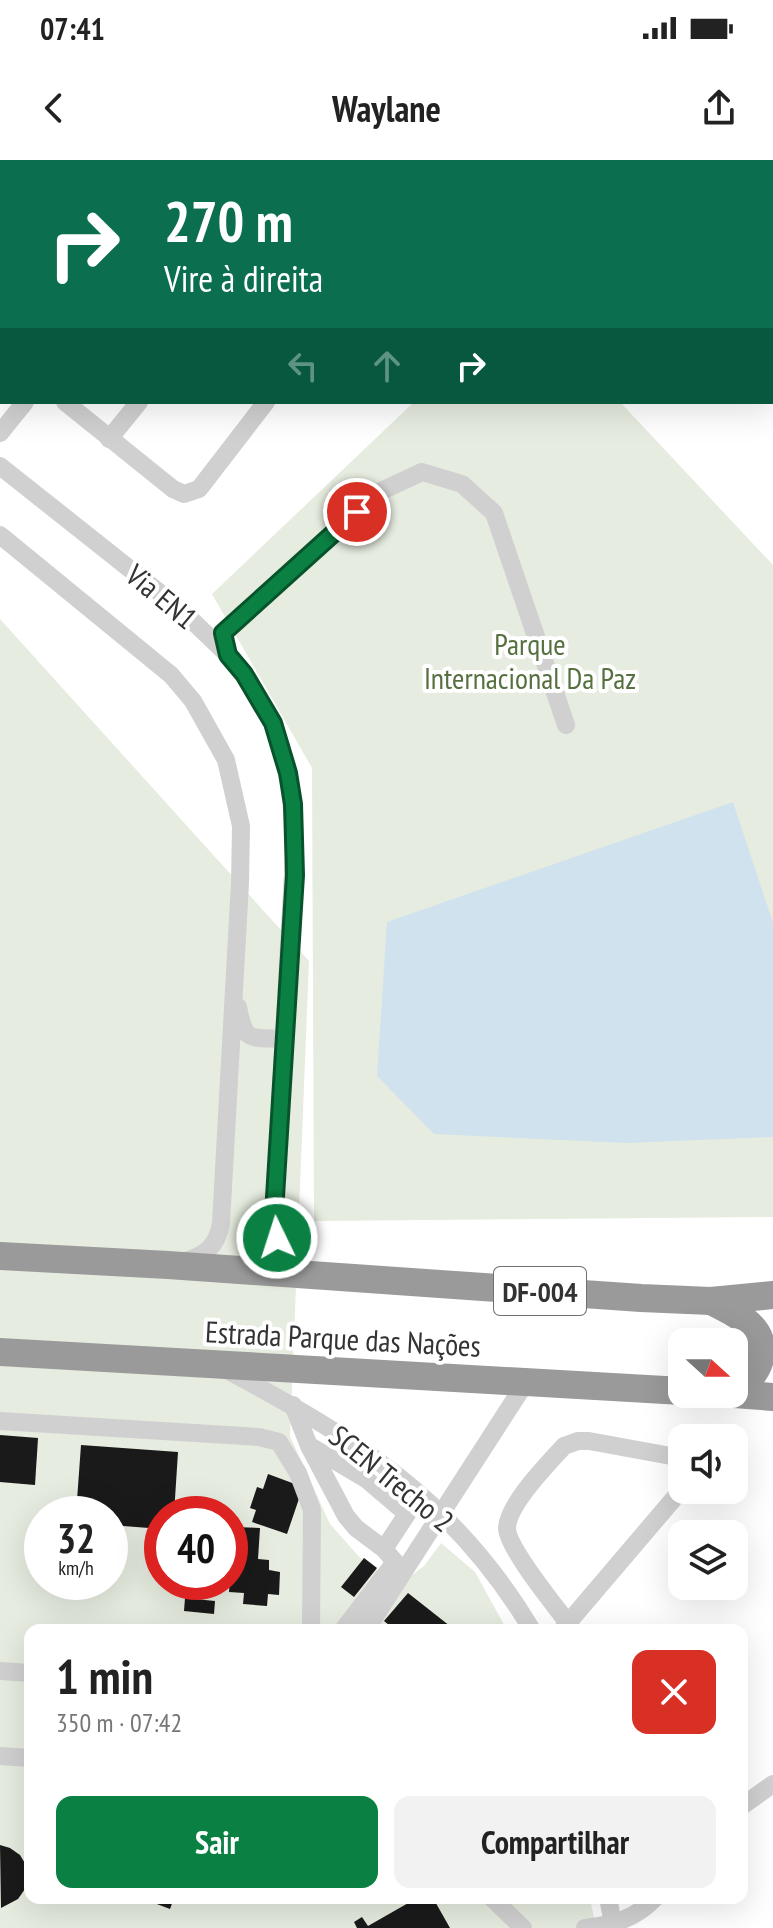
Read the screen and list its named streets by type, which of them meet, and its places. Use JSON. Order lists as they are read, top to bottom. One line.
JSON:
{"streets":{"highway":["DF-004","Estrada Parque das Nações"],"street":["Via EN1","SCEN Trecho 2"]},"crossings":[["Via EN1","Estrada Parque das Nações"],["Estrada Parque das Nações","SCEN Trecho 2"]],"parks":["Parque Internacional Da Paz"],"north":"right","page":{"status":"07:41","header":"Waylane","turn":["270 m","Vire à direita"],"speed":"32 km/h","limit":"40","heading":["1 min","350 m · 07:42"],"buttons":["Sair","Compartilhar"]}}
